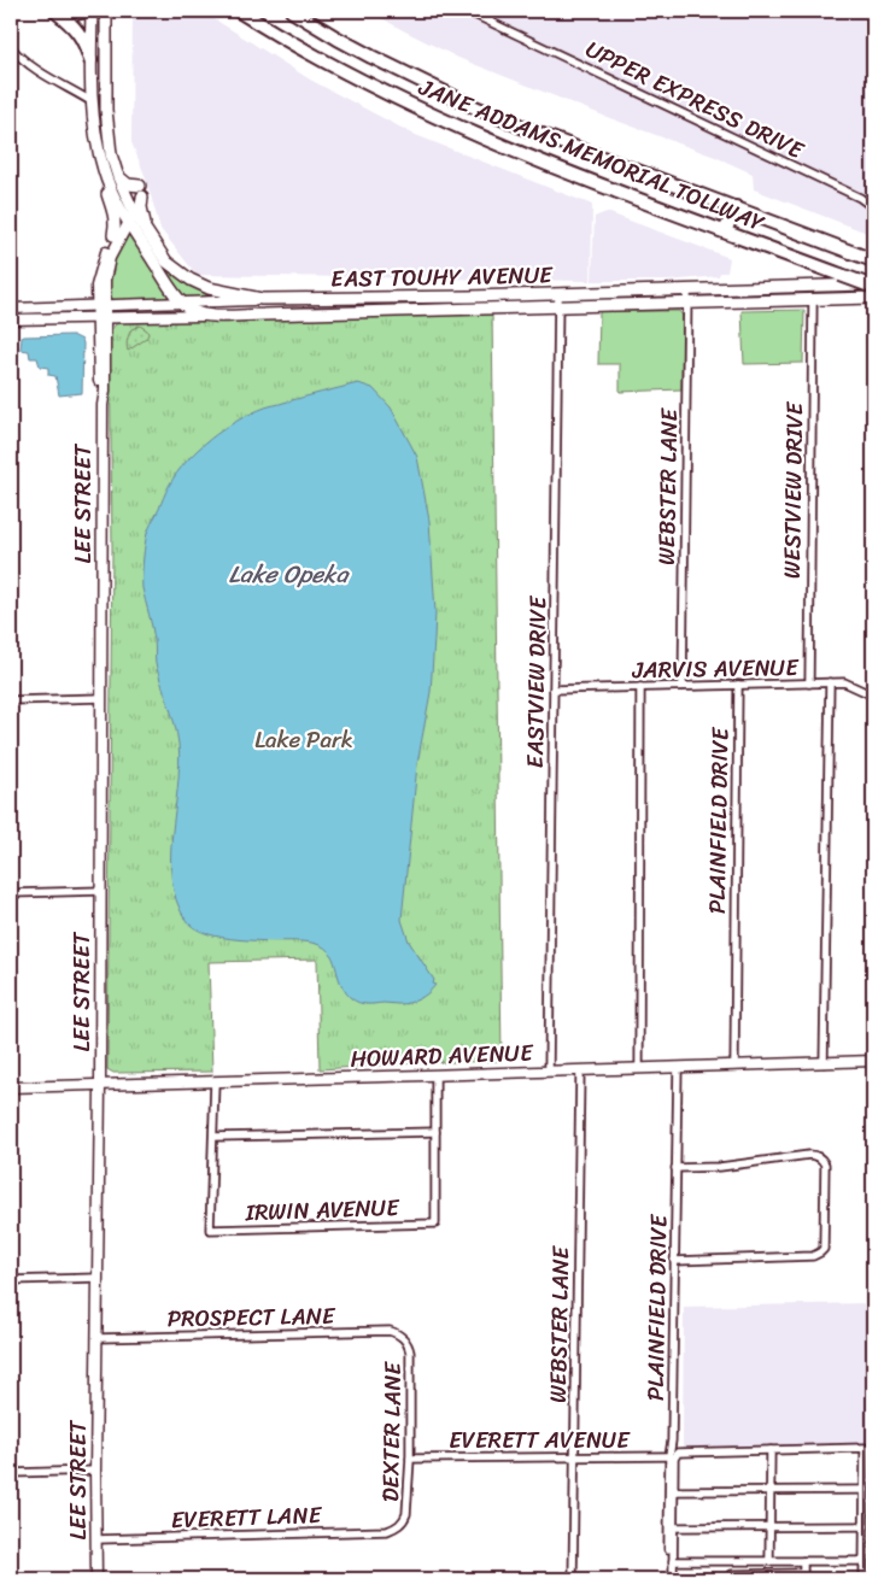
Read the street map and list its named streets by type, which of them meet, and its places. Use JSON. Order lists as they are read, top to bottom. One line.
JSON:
{"streets":{"highway":["JANE ADDAMS MEMORIAL TOLLWAY"],"main road":["EAST TOUHY AVENUE","LEE STREET","HOWARD AVENUE"],"street":["UPPER EXPRESS DRIVE","WEBSTER LANE","WESTVIEW DRIVE","JARVIS AVENUE","EASTVIEW DRIVE","PLAINFIELD DRIVE","IRWIN AVENUE","PROSPECT LANE","DEXTER LANE","EVERETT AVENUE","EVERETT LANE"]},"crossings":[["JANE ADDAMS MEMORIAL TOLLWAY","EAST TOUHY AVENUE"],["EAST TOUHY AVENUE","WEBSTER LANE"],["EAST TOUHY AVENUE","WESTVIEW DRIVE"],["EAST TOUHY AVENUE","LEE STREET"],["EAST TOUHY AVENUE","EASTVIEW DRIVE"],["WEBSTER LANE","JARVIS AVENUE"],["WEBSTER LANE","HOWARD AVENUE"],["WEBSTER LANE","EVERETT AVENUE"],["WESTVIEW DRIVE","JARVIS AVENUE"],["LEE STREET","HOWARD AVENUE"],["LEE STREET","PROSPECT LANE"],["LEE STREET","EVERETT LANE"],["JARVIS AVENUE","EASTVIEW DRIVE"],["JARVIS AVENUE","PLAINFIELD DRIVE"],["EASTVIEW DRIVE","HOWARD AVENUE"],["PLAINFIELD DRIVE","HOWARD AVENUE"],["PLAINFIELD DRIVE","EVERETT AVENUE"],["PROSPECT LANE","DEXTER LANE"],["DEXTER LANE","EVERETT AVENUE"],["DEXTER LANE","EVERETT LANE"]],"water":["Lake Opeka"],"parks":["Lake Park"]}
